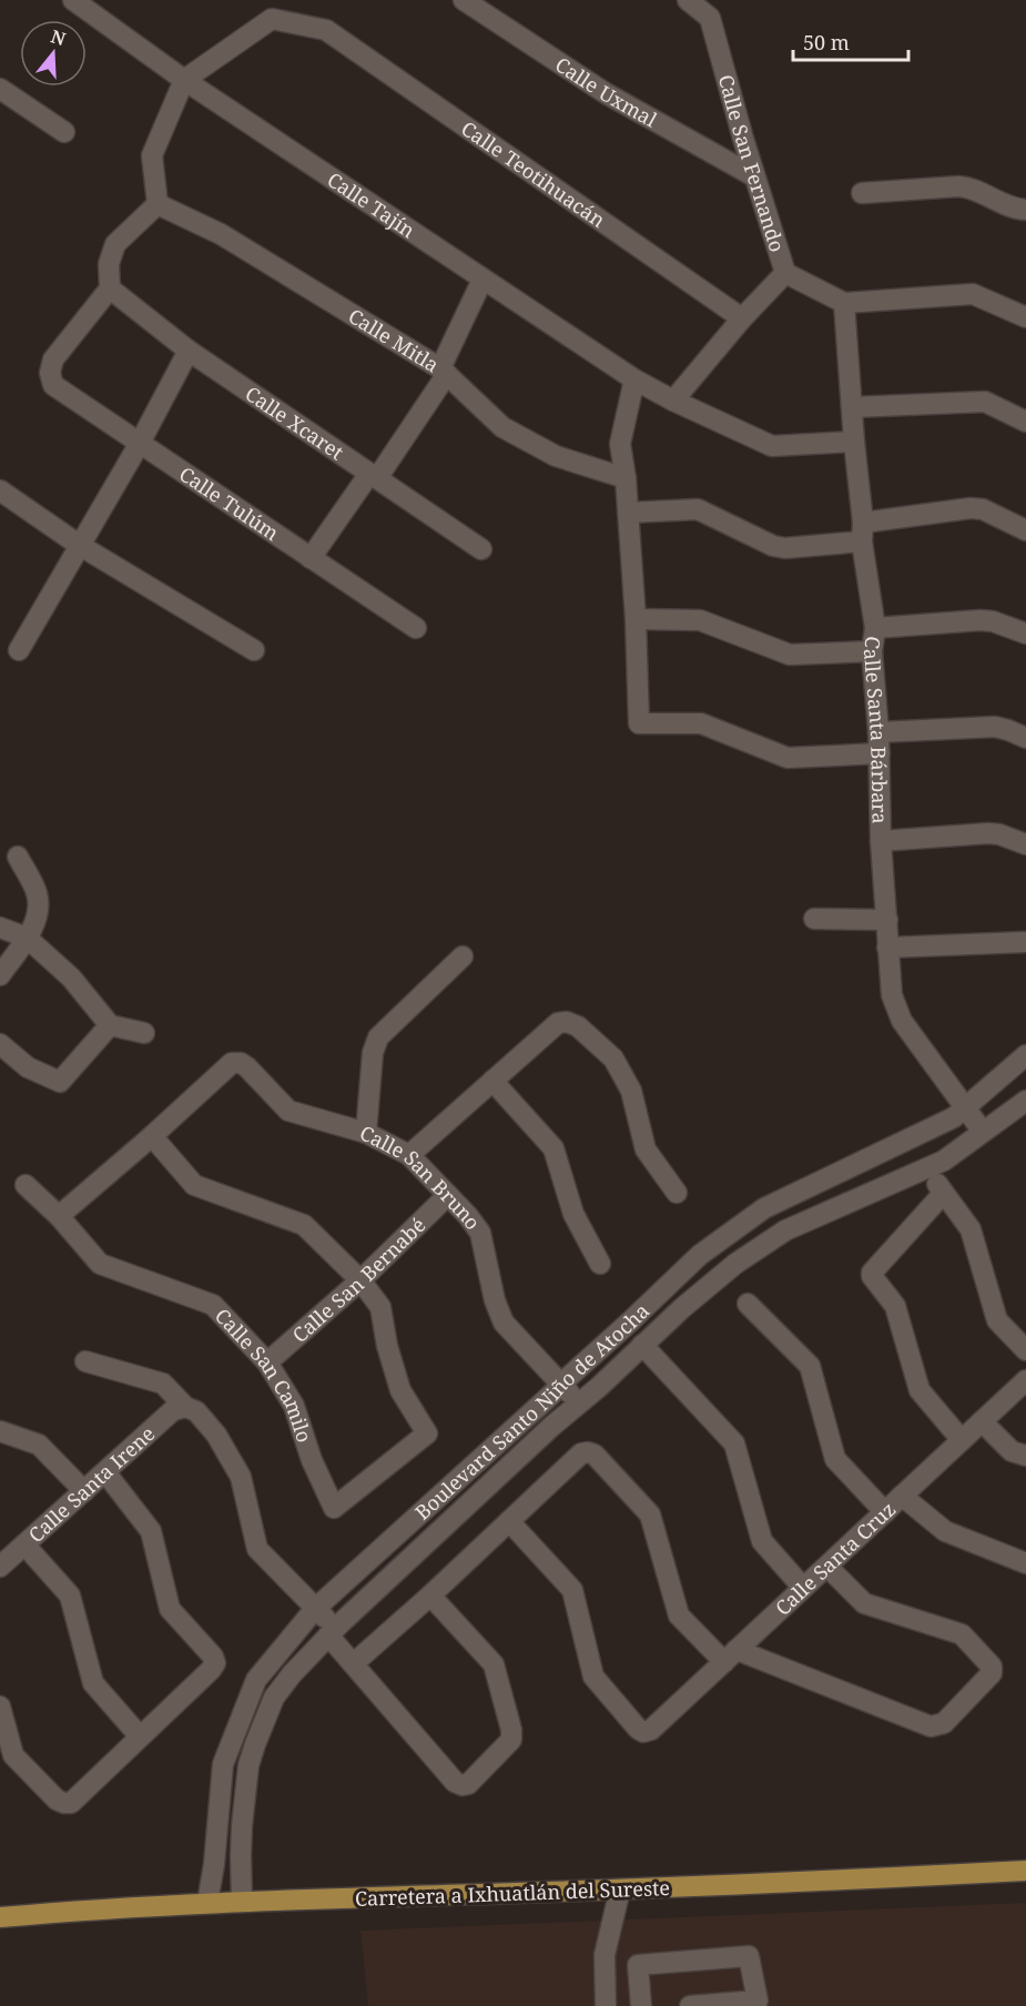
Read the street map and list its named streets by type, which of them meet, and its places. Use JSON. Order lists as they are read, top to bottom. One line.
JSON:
{"streets":{"main road":["Carretera a Ixhuatlán del Sureste"],"street":["Calle Uxmal","Calle San Fernando","Calle Teotihuacán","Calle Tajín","Calle Mitla","Calle Xcaret","Calle Tulúm","Calle Santa Bárbara","Calle San Bruno","Calle San Bernabé","Calle San Camilo","Boulevard Santo Niño de Atocha","Calle Santa Irene","Calle Santa Cruz"]},"crossings":[["Calle Uxmal","Calle San Fernando"],["Calle San Fernando","Calle Santa Bárbara"],["Calle Teotihuacán","Calle Tajín"],["Calle Tajín","Calle Santa Bárbara"],["Calle Xcaret","Calle Tulúm"],["Calle Santa Bárbara","Boulevard Santo Niño de Atocha"],["Calle San Bruno","Calle San Bernabé"],["Calle San Bruno","Boulevard Santo Niño de Atocha"],["Calle San Bernabé","Calle San Camilo"],["Boulevard Santo Niño de Atocha","Carretera a Ixhuatlán del Sureste"]],"scale_bar":"50 m","north":"top"}
